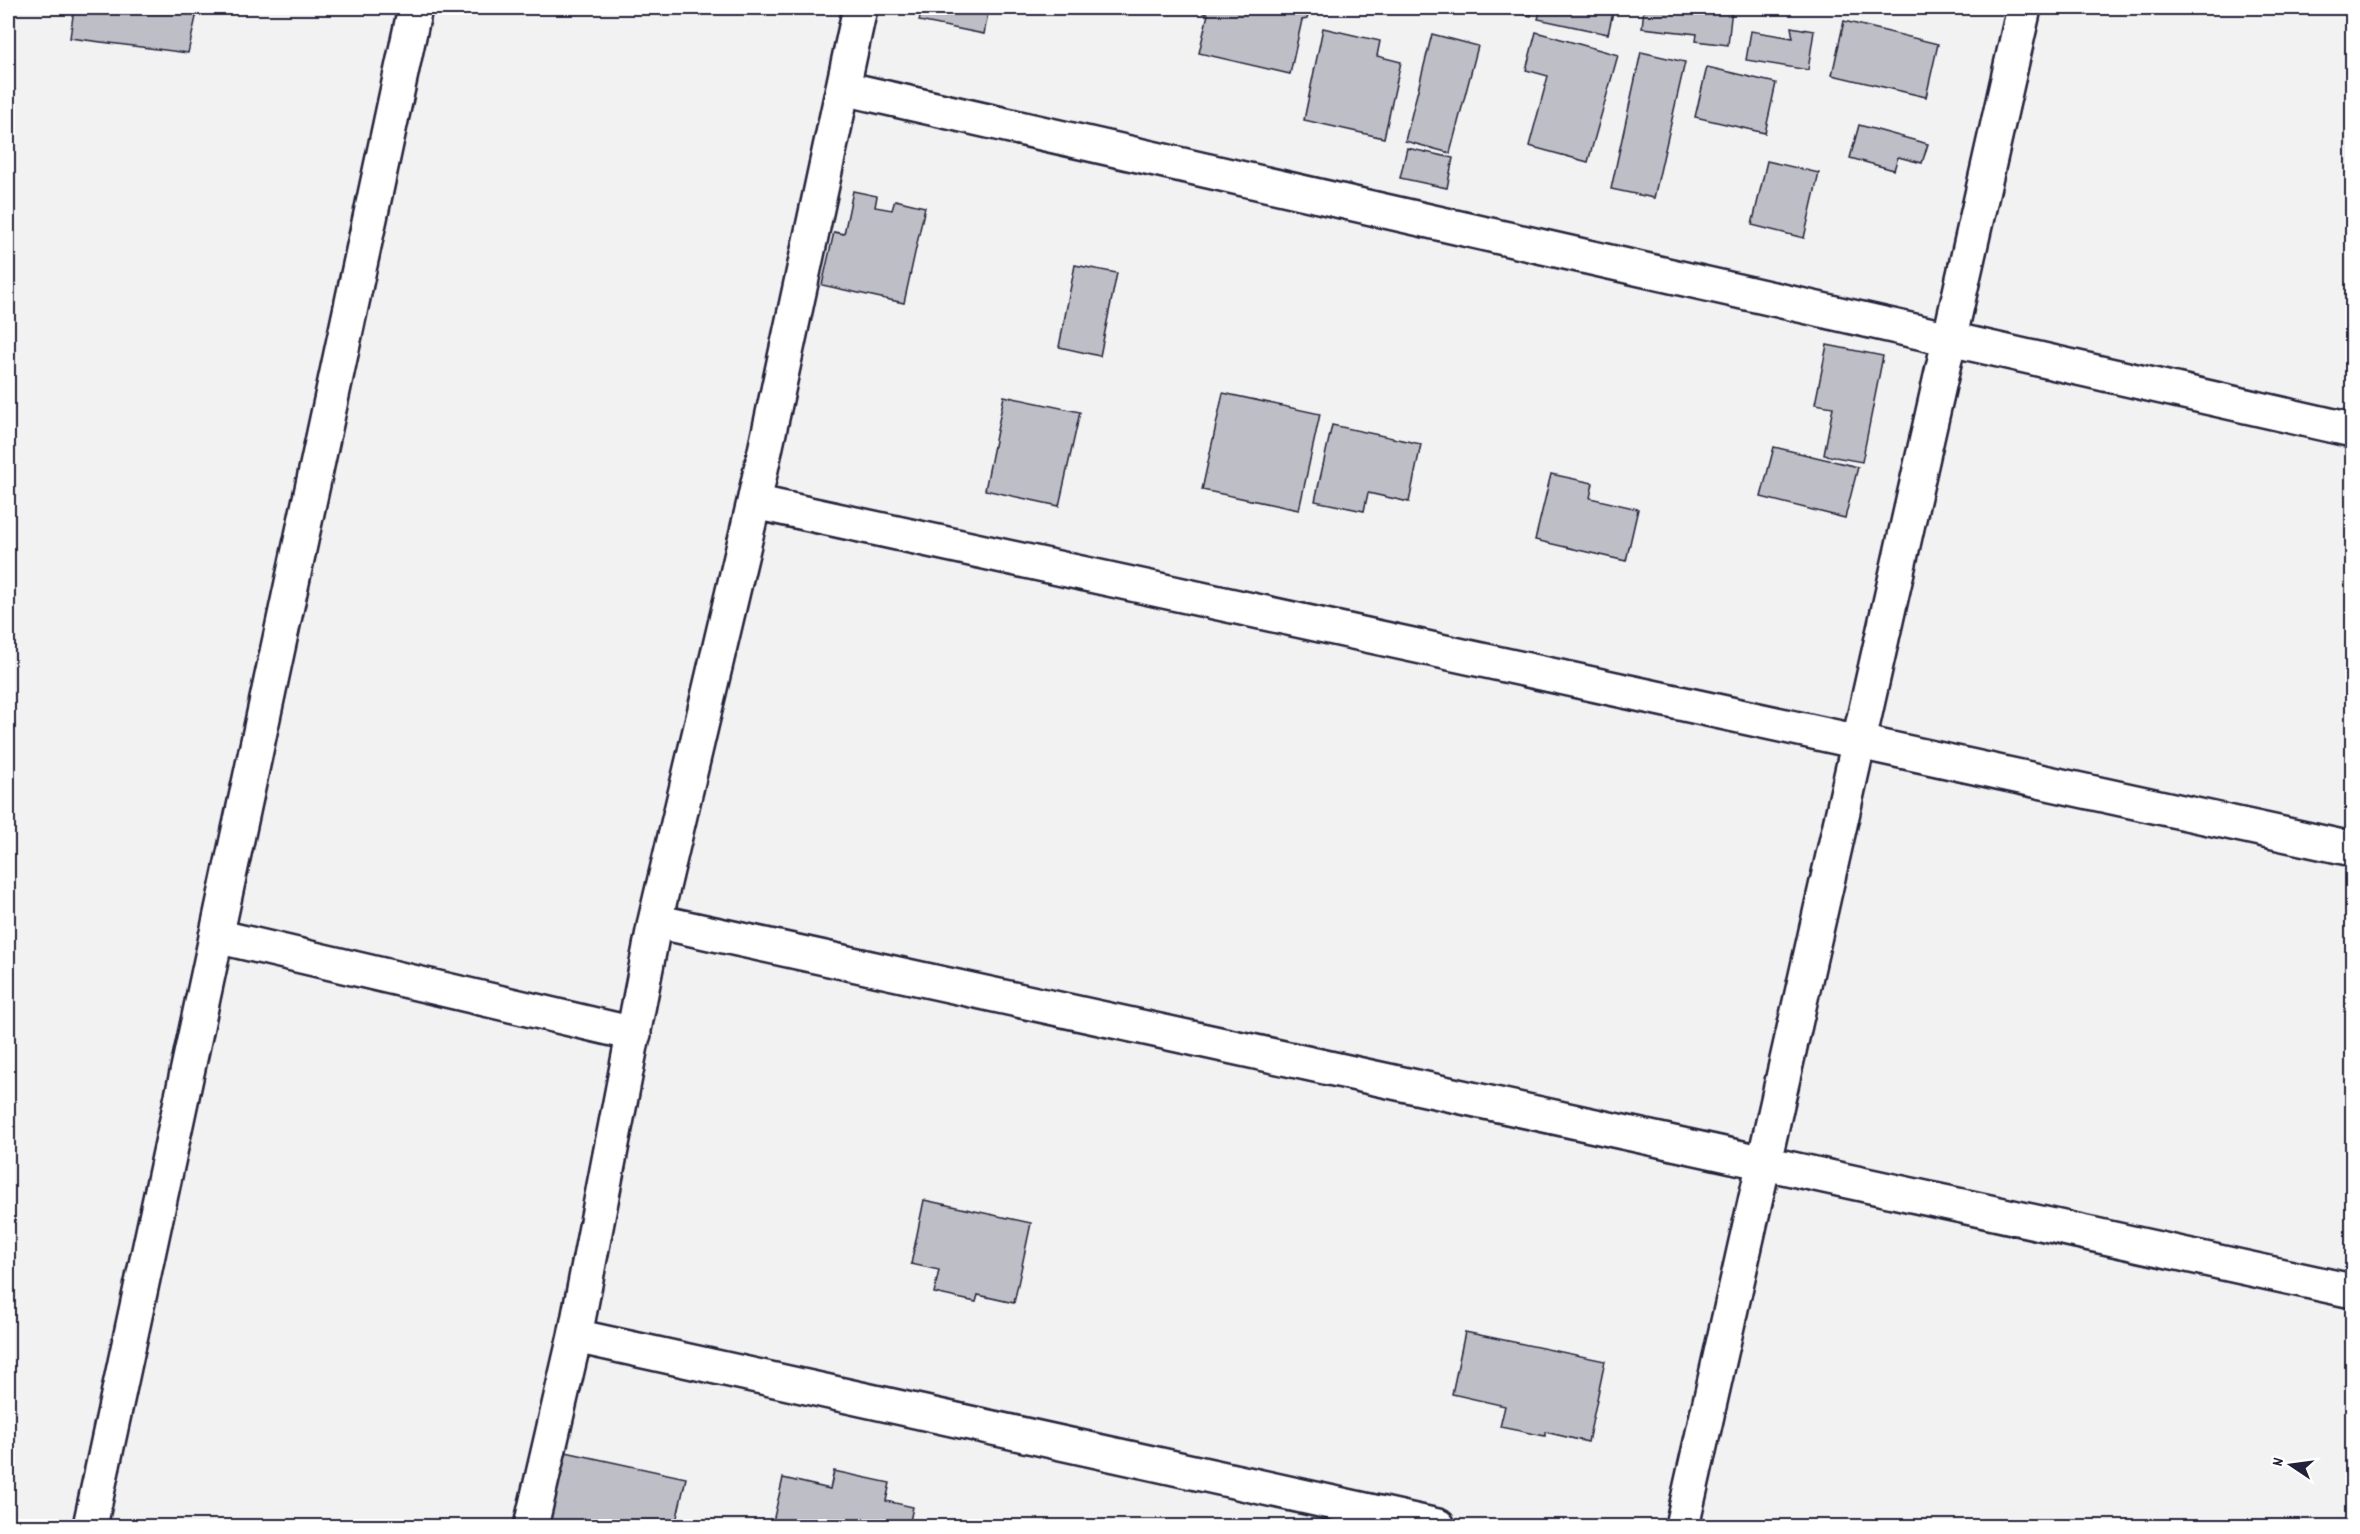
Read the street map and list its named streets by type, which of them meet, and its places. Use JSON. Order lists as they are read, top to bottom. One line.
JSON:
{"north":"left"}
